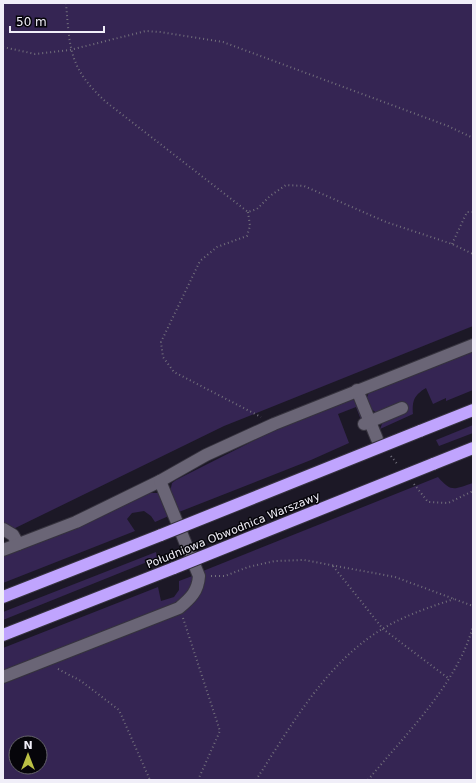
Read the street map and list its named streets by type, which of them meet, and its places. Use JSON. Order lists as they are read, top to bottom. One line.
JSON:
{"streets":{"highway":["Południowa Obwodnica Warszawy"]},"scale_bar":"50 m","north":"top"}
